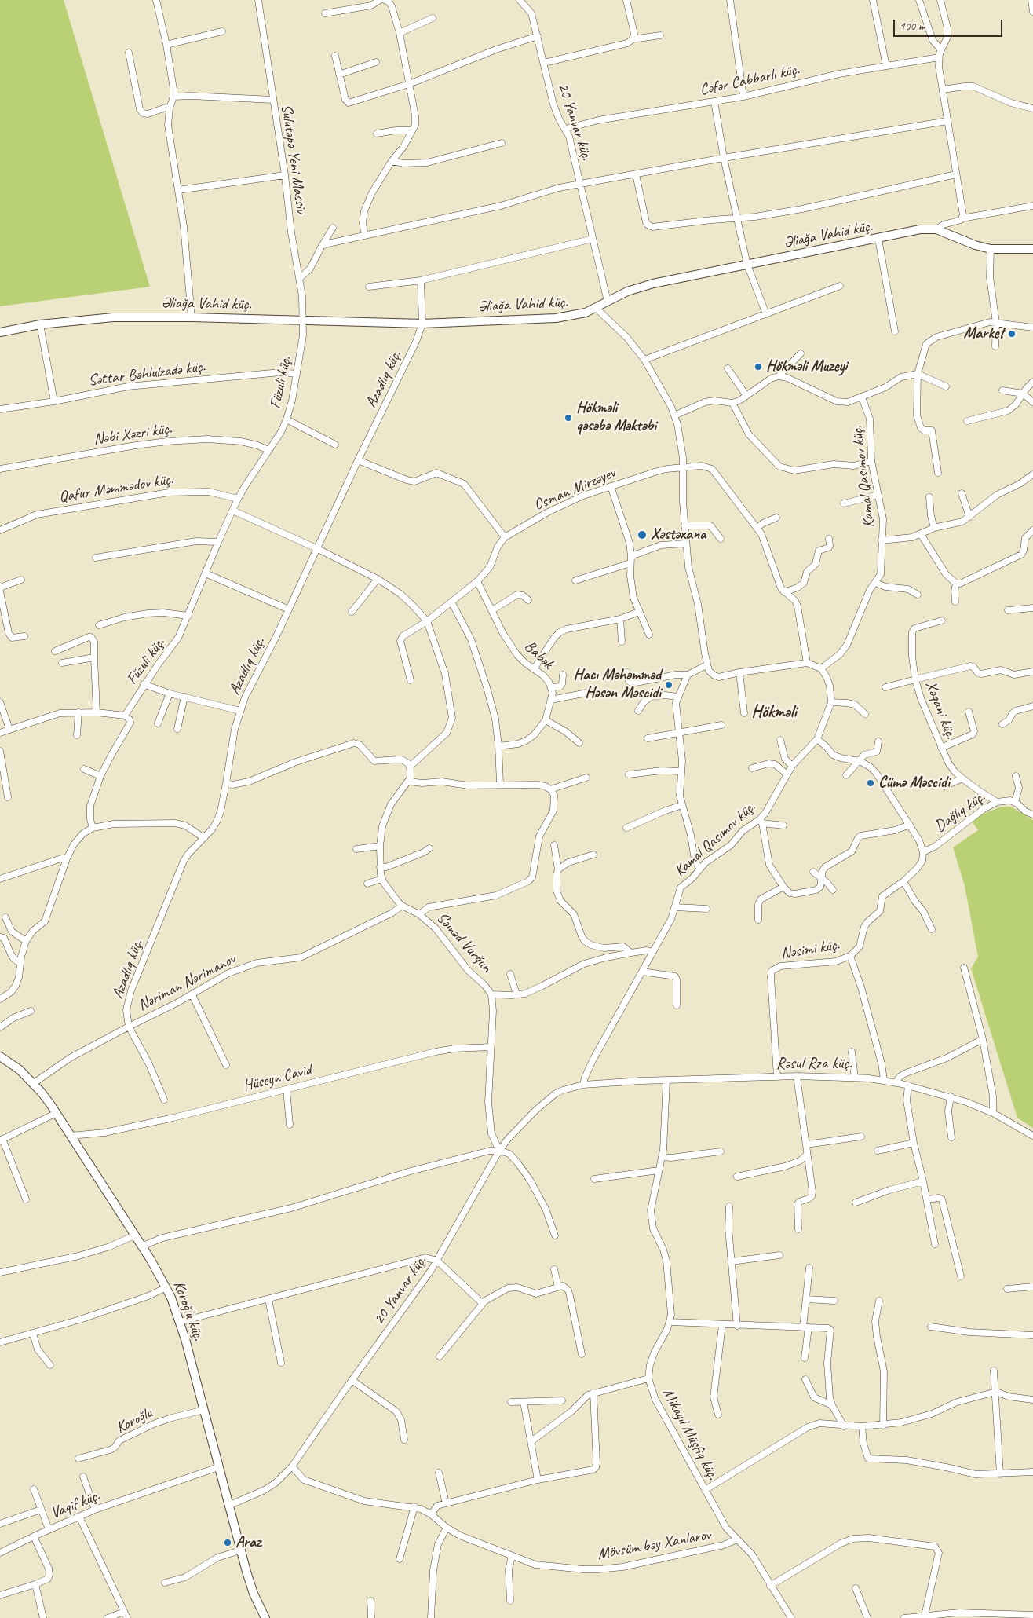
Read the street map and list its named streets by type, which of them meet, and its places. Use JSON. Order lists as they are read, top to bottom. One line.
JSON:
{"streets":{"street":["Cəfər Cabbarlı küç.","20 Yanvar küç.","Sulutəpə Yeni Massiv","Əliağa Vahid küç.","Səttar Bəhlulzadə küç.","Azadlıq küç.","Füzuli küç.","Nəbi Xəzri küç.","Kamal Qasımov küç.","Qafur Məmmədov küç.","Osman Mirzəyev","Babək","Xəqani küç.","Dağlıq küç.","Səməd Vurğun","Nəsimi küç.","Nəriman Nərimanov","Rəsul Rza küç.","Hüseyn Cavid","Koroğlu küç.","Koroğlu","Mikayıl Müşfiq küç.","Vaqif küç.","Mövsüm bəy Xanlarov"]},"crossings":[["Cəfər Cabbarlı küç.","20 Yanvar küç."],["20 Yanvar küç.","Əliağa Vahid küç."],["20 Yanvar küç.","Kamal Qasımov küç."],["20 Yanvar küç.","Səməd Vurğun"],["20 Yanvar küç.","Rəsul Rza küç."],["20 Yanvar küç.","Koroğlu küç."],["20 Yanvar küç.","Mövsüm bəy Xanlarov"],["Sulutəpə Yeni Massiv","Əliağa Vahid küç."],["Sulutəpə Yeni Massiv","Füzuli küç."],["Əliağa Vahid küç.","Azadlıq küç."],["Əliağa Vahid küç.","Füzuli küç."],["Səttar Bəhlulzadə küç.","Füzuli küç."],["Azadlıq küç.","Nəriman Nərimanov"],["Füzuli küç.","Nəbi Xəzri küç."],["Füzuli küç.","Qafur Məmmədov küç."],["Kamal Qasımov küç.","Rəsul Rza küç."],["Osman Mirzəyev","Babək"],["Xəqani küç.","Dağlıq küç."],["Dağlıq küç.","Nəsimi küç."],["Səməd Vurğun","Nəriman Nərimanov"],["Səməd Vurğun","Hüseyn Cavid"],["Nəsimi küç.","Rəsul Rza küç."],["Nəriman Nərimanov","Koroğlu küç."],["Rəsul Rza küç.","Mikayıl Müşfiq küç."],["Hüseyn Cavid","Koroğlu küç."],["Koroğlu küç.","Koroğlu"],["Koroğlu küç.","Vaqif küç."],["Mikayıl Müşfiq küç.","Mövsüm bəy Xanlarov"]],"districts":["Hökməli"],"places":["Market","Hökməli Muzeyi","Hökməli qəsəbə Məktəbi","Xəstəxana","Hacı Məhəmməd Həsən Məscidi","Cümə Məscidi","Araz"],"scale_bar":"100 m"}
